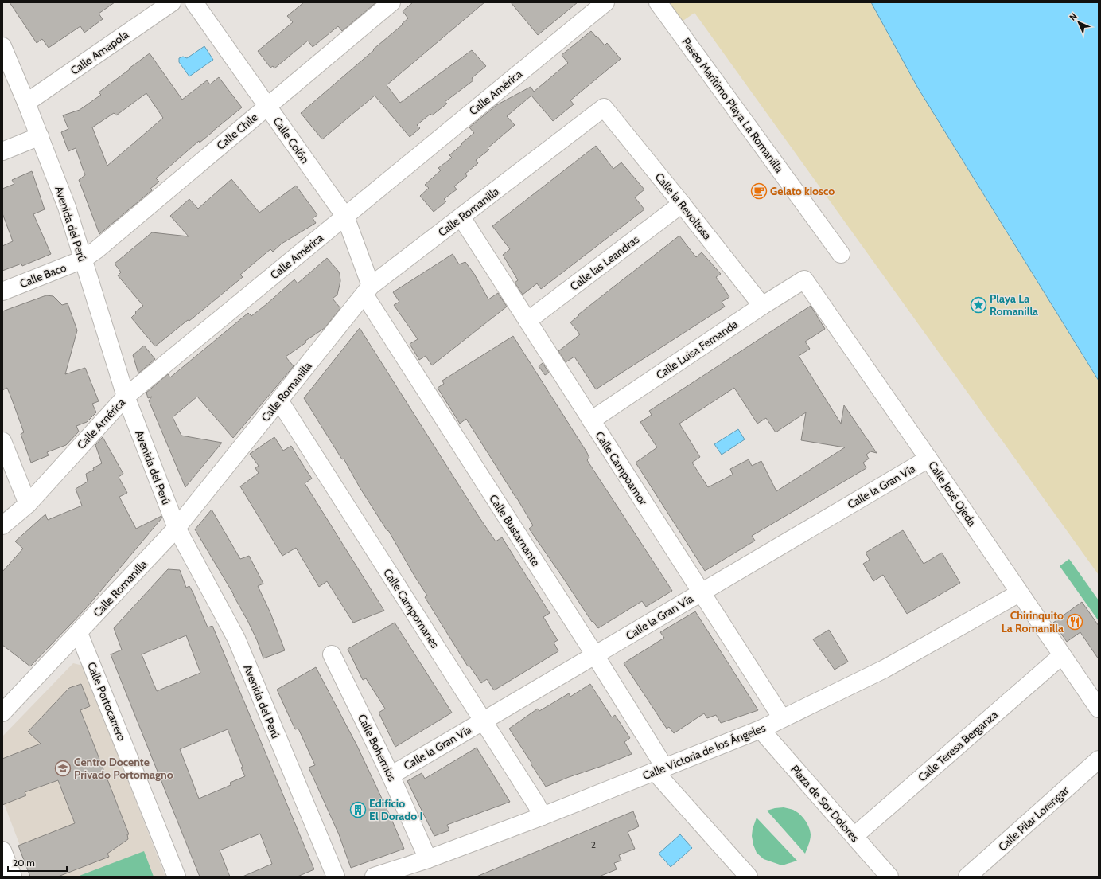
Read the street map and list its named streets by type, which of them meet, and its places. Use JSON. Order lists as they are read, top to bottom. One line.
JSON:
{"streets":{"street":["Calle Amapola","Calle América","Paseo Marítimo Playa La Romanilla","Calle Chile","Calle Colón","Calle la Revoltosa","Calle Romanilla","Avenida del Perú","Calle las Leandras","Calle Baco","Calle Luisa Fernanda","Calle Campoamor","Calle la Gran Vía","Calle José Ojeda","Calle Bustamante","Calle Campomanes","Calle Portocarrero","Calle Teresa Berganza","Calle Bohemios","Calle Victoria de los Ángeles","Plaza de Sor Dolores","Calle Pilar Lorengar"]},"crossings":[["Calle Amapola","Avenida del Perú"],["Calle América","Calle Colón"],["Calle América","Avenida del Perú"],["Calle Chile","Calle Colón"],["Calle Chile","Avenida del Perú"],["Calle Chile","Calle Baco"],["Calle Colón","Calle Romanilla"],["Calle Colón","Calle Bustamante"],["Calle la Revoltosa","Calle Romanilla"],["Calle la Revoltosa","Calle las Leandras"],["Calle la Revoltosa","Calle Luisa Fernanda"],["Calle Romanilla","Avenida del Perú"],["Calle Romanilla","Calle Campoamor"],["Calle Romanilla","Calle Bustamante"],["Calle Romanilla","Calle Campomanes"],["Calle Romanilla","Calle Portocarrero"],["Avenida del Perú","Calle Baco"],["Calle las Leandras","Calle Campoamor"],["Calle Luisa Fernanda","Calle Campoamor"],["Calle Luisa Fernanda","Calle José Ojeda"],["Calle Campoamor","Calle la Gran Vía"],["Calle Campoamor","Calle Victoria de los Ángeles"],["Calle la Gran Vía","Calle José Ojeda"],["Calle la Gran Vía","Calle Bustamante"],["Calle la Gran Vía","Calle Campomanes"],["Calle la Gran Vía","Calle Bohemios"],["Calle José Ojeda","Calle Teresa Berganza"],["Calle José Ojeda","Calle Victoria de los Ángeles"],["Calle Bustamante","Calle Victoria de los Ángeles"],["Calle Campomanes","Calle Victoria de los Ángeles"],["Calle Teresa Berganza","Plaza de Sor Dolores"],["Calle Bohemios","Calle Victoria de los Ángeles"],["Calle Victoria de los Ángeles","Plaza de Sor Dolores"]],"places":{"cafe":["Gelato kiosco"],"place":["Playa La Romanilla"],"restaurant":["Chirinquito La Romanilla"],"school or university":["Centro Docente Privado Portomagno"],"building":["Edificio El Dorado I"]},"house_numbers":["2"],"scale_bar":"20 m","north":"top left"}
